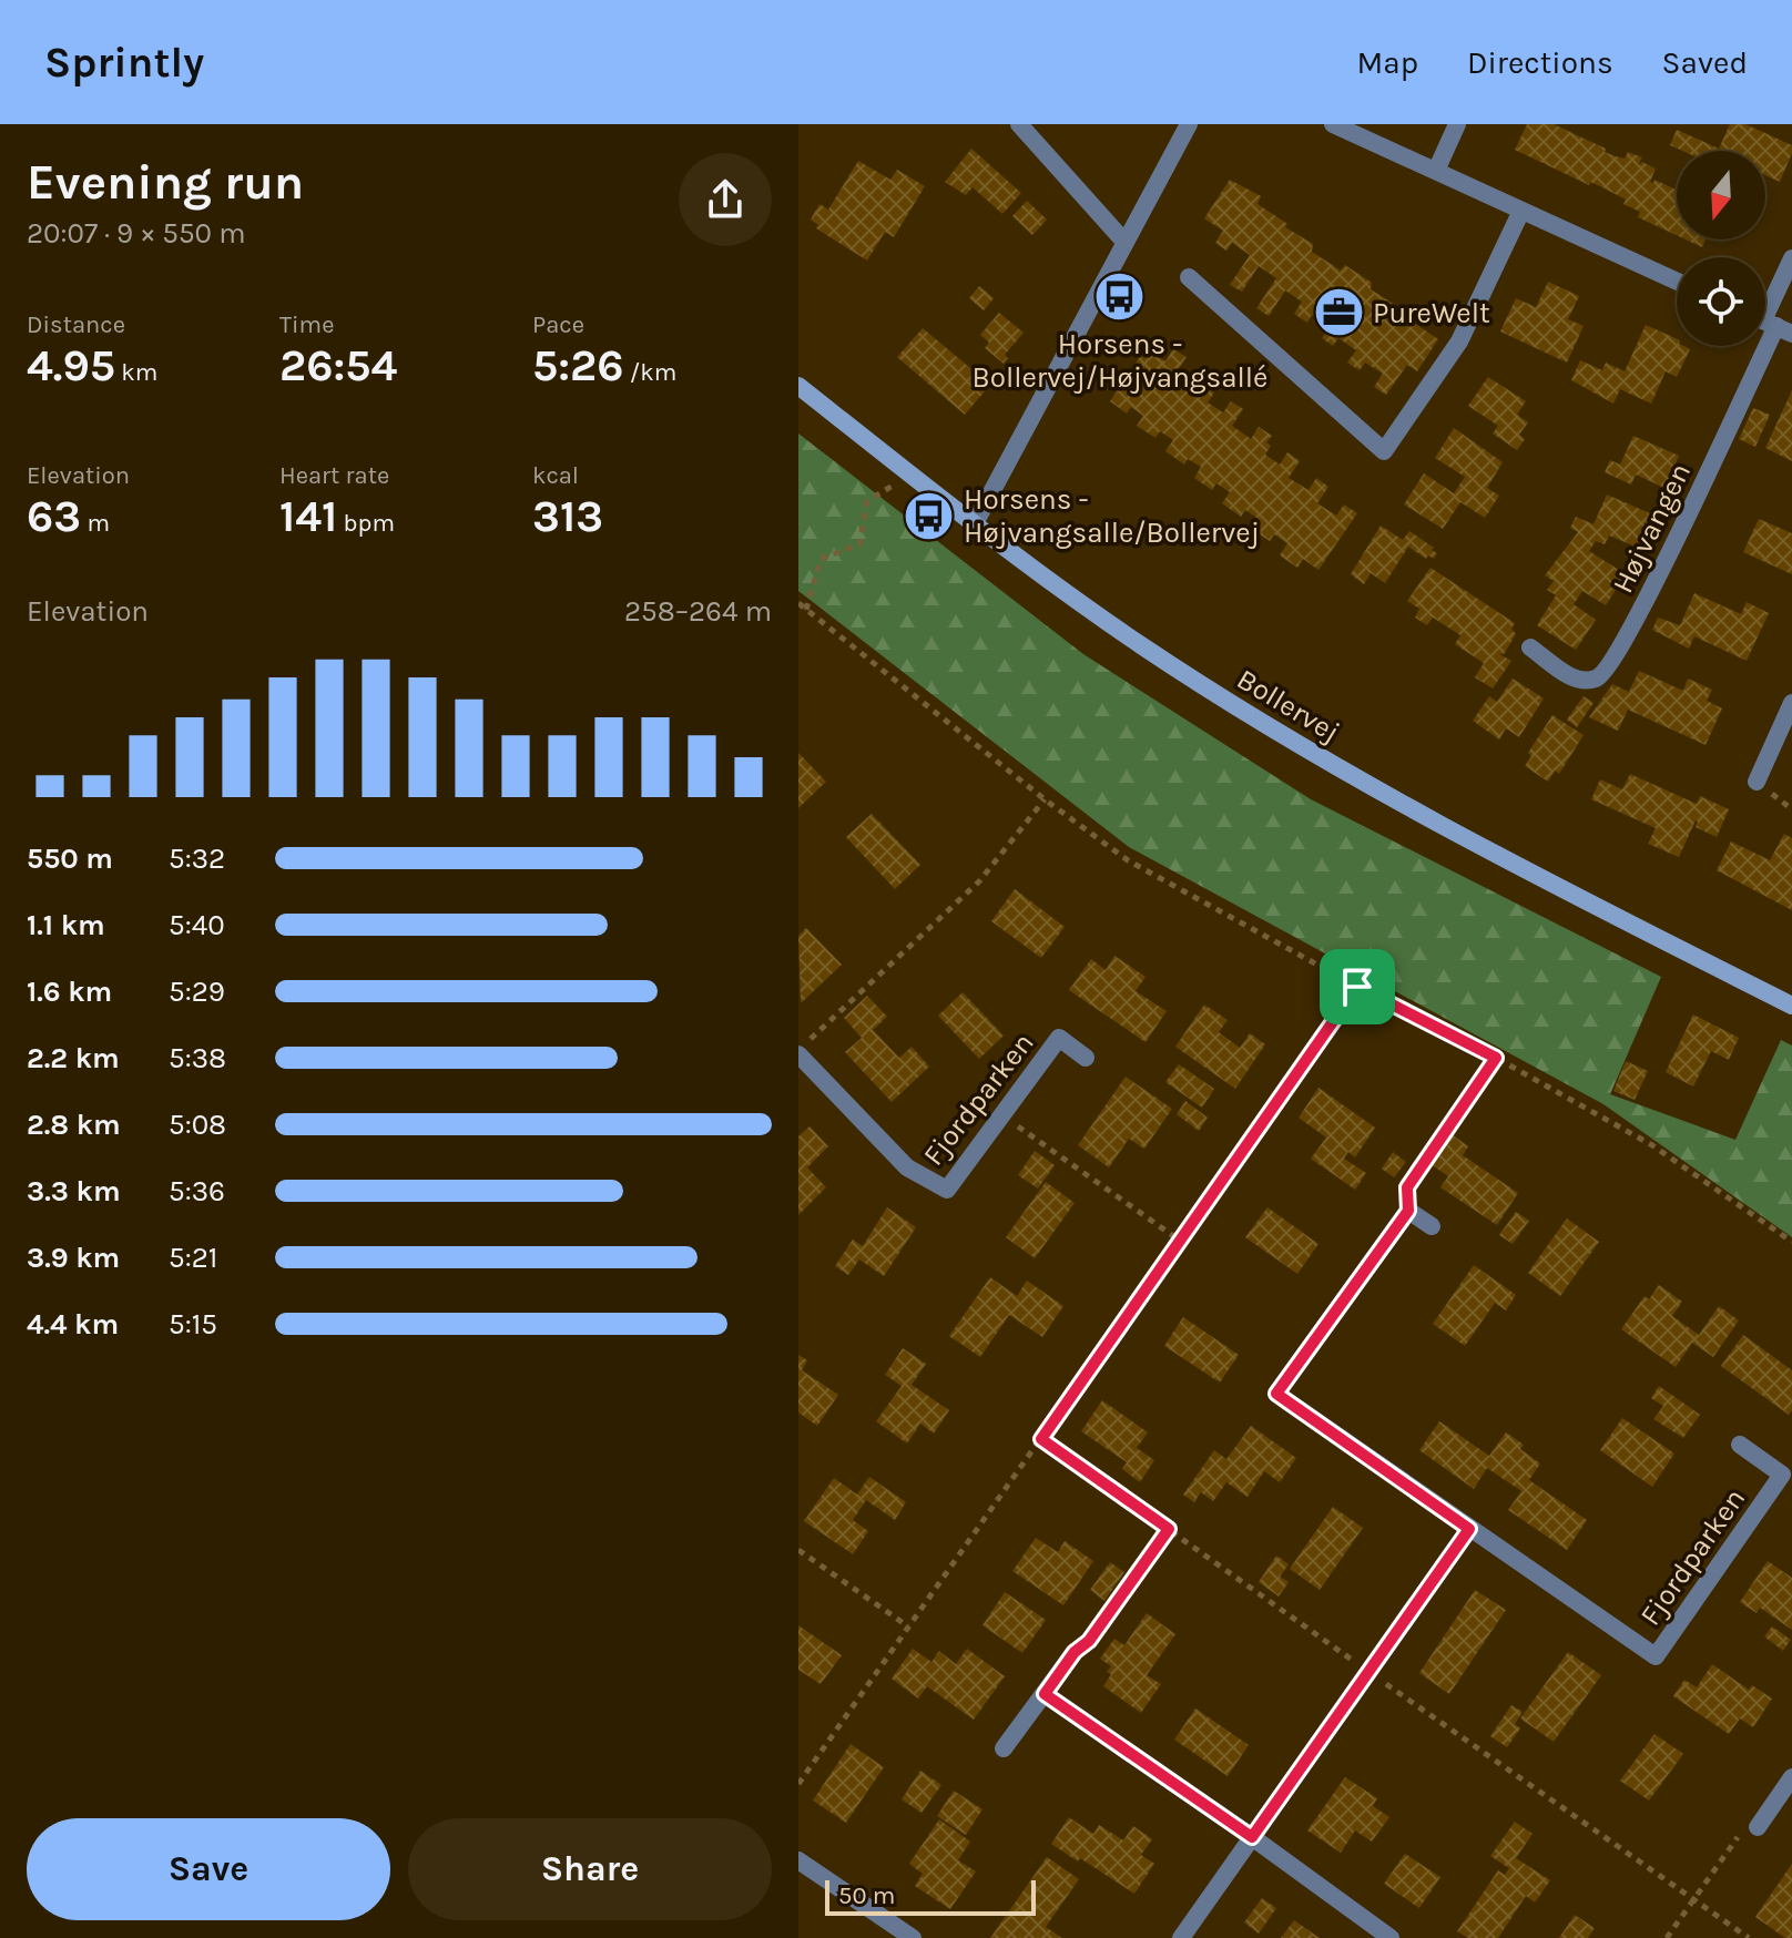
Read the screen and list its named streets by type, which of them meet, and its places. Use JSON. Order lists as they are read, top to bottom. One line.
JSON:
{"streets":{"main road":["Bollervej"],"street":["Højvangen","Fjordparken"]},"places":{"bus stop":["Horsens - Bollervej/Højvangsallé","Horsens - Højvangsalle/Bollervej"],"office":["PureWelt"]},"scale_bar":"50 m","north":"bottom","page":{"header":"Sprintly","nav":["Map","Directions","Saved"],"heading":["Evening run","20:07 · 9 × 550 m"],"stats":[["Distance","4.95 km"],["Time","26:54"],["Pace","5:26 /km"],["Elevation","63 m"],["Heart rate","141 bpm"],["kcal","313"]],"chart":["Elevation","258–264 m"],"list":[{"name":"550 m","note":"5:32"},{"name":"1.1 km","note":"5:40"},{"name":"1.6 km","note":"5:29"},{"name":"2.2 km","note":"5:38"},{"name":"2.8 km","note":"5:08"},{"name":"3.3 km","note":"5:36"},{"name":"3.9 km","note":"5:21"},{"name":"4.4 km","note":"5:15"}],"buttons":["Save","Share"],"scale":"50 m"}}
